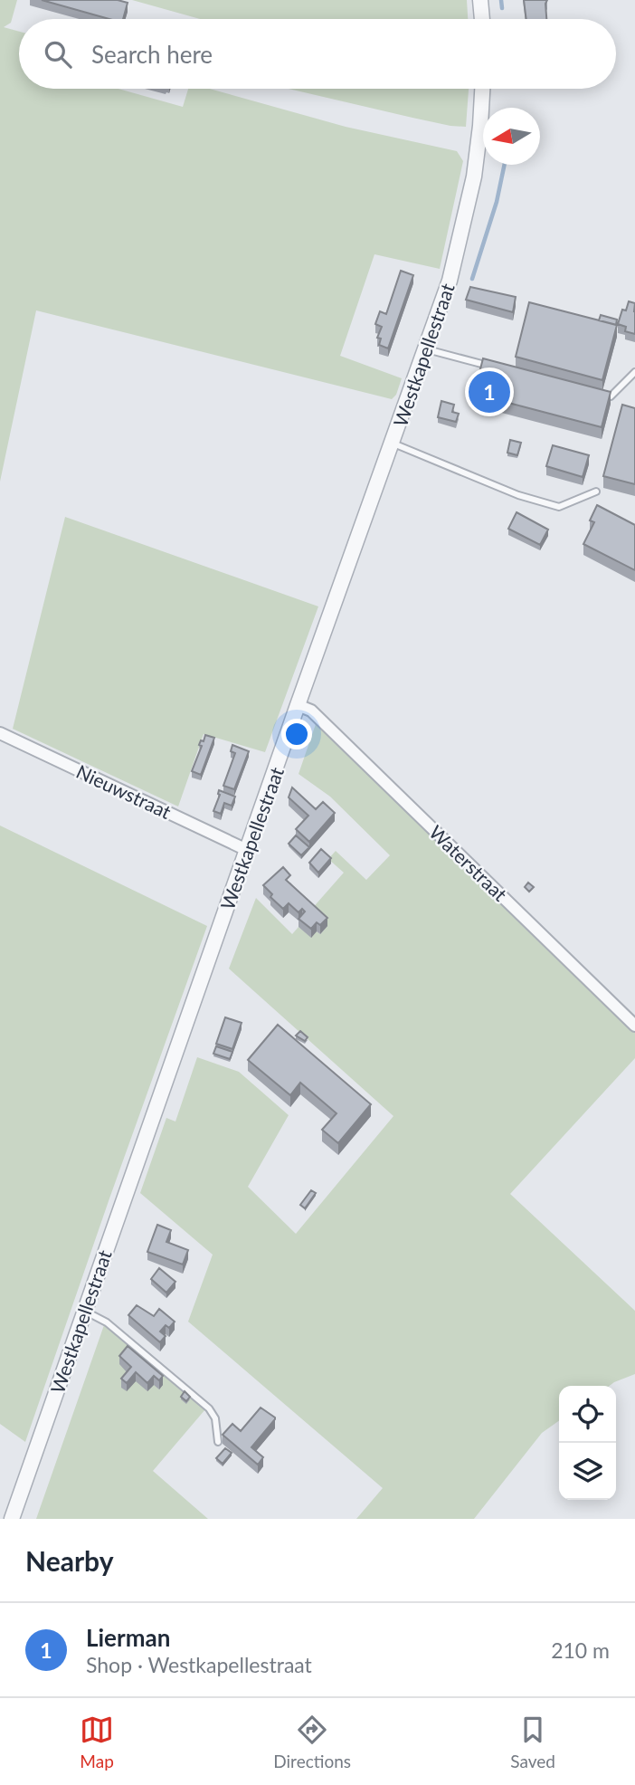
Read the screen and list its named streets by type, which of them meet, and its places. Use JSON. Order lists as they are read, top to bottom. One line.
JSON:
{"streets":{"street":["Westkapellestraat","Nieuwstraat","Waterstraat"]},"crossings":[["Westkapellestraat","Nieuwstraat"],["Westkapellestraat","Waterstraat"]],"north":"left","page":{"search":"Search here","pins":"1","heading":"Nearby","list":[{"mark":"1","name":"Lierman","note":"Shop · Westkapellestraat","value":"210 m"}],"nav":["Map","Directions","Saved"]}}
